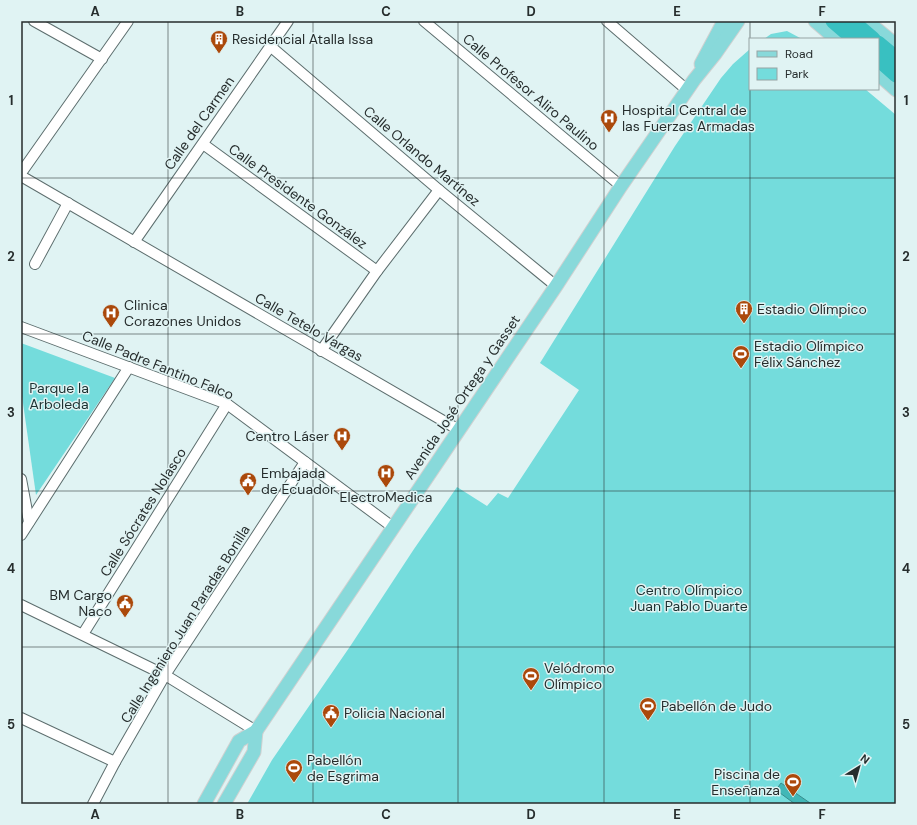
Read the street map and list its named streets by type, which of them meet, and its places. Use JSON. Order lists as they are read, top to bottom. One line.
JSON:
{"streets":{"main road":["Avenida José Ortega y Gasset"],"street":["Calle Profesor Aliro Paulino","Calle del Carmen","Calle Orlando Martínez","Calle Presidente González","Calle Tetelo Vargas","Calle Padre Fantino Falco","Calle Sócrates Nolasco","Calle Ingeniero Juan Paradas Bonilla"]},"crossings":[["Calle Profesor Aliro Paulino","Avenida José Ortega y Gasset"],["Calle del Carmen","Calle Orlando Martínez"],["Calle del Carmen","Calle Presidente González"],["Calle del Carmen","Calle Tetelo Vargas"],["Calle Orlando Martínez","Avenida José Ortega y Gasset"],["Calle Tetelo Vargas","Avenida José Ortega y Gasset"],["Calle Padre Fantino Falco","Avenida José Ortega y Gasset"],["Calle Padre Fantino Falco","Calle Sócrates Nolasco"],["Calle Padre Fantino Falco","Calle Ingeniero Juan Paradas Bonilla"]],"parks":["Parque la Arboleda","Centro Olímpico Juan Pablo Duarte"],"places":{"building":["Residencial Atalla Issa","Estadio Olímpico"],"hospital":["Hospital Central de las Fuerzas Armadas","Clinica Corazones Unidos","Centro Láser","ElectroMedica"],"sports":["Estadio Olímpico Félix Sánchez","Velódromo Olímpico","Pabellón de Judo","Pabellón de Esgrima","Piscina de Enseñanza"],"public building":["Embajada de Ecuador","BM Cargo Naco","Policia Nacional"]},"legend":["Road","Park"],"north":"top right","grid":{"columns":["A","B","C","D","E","F"],"rows":["1","2","3","4","5"]}}
